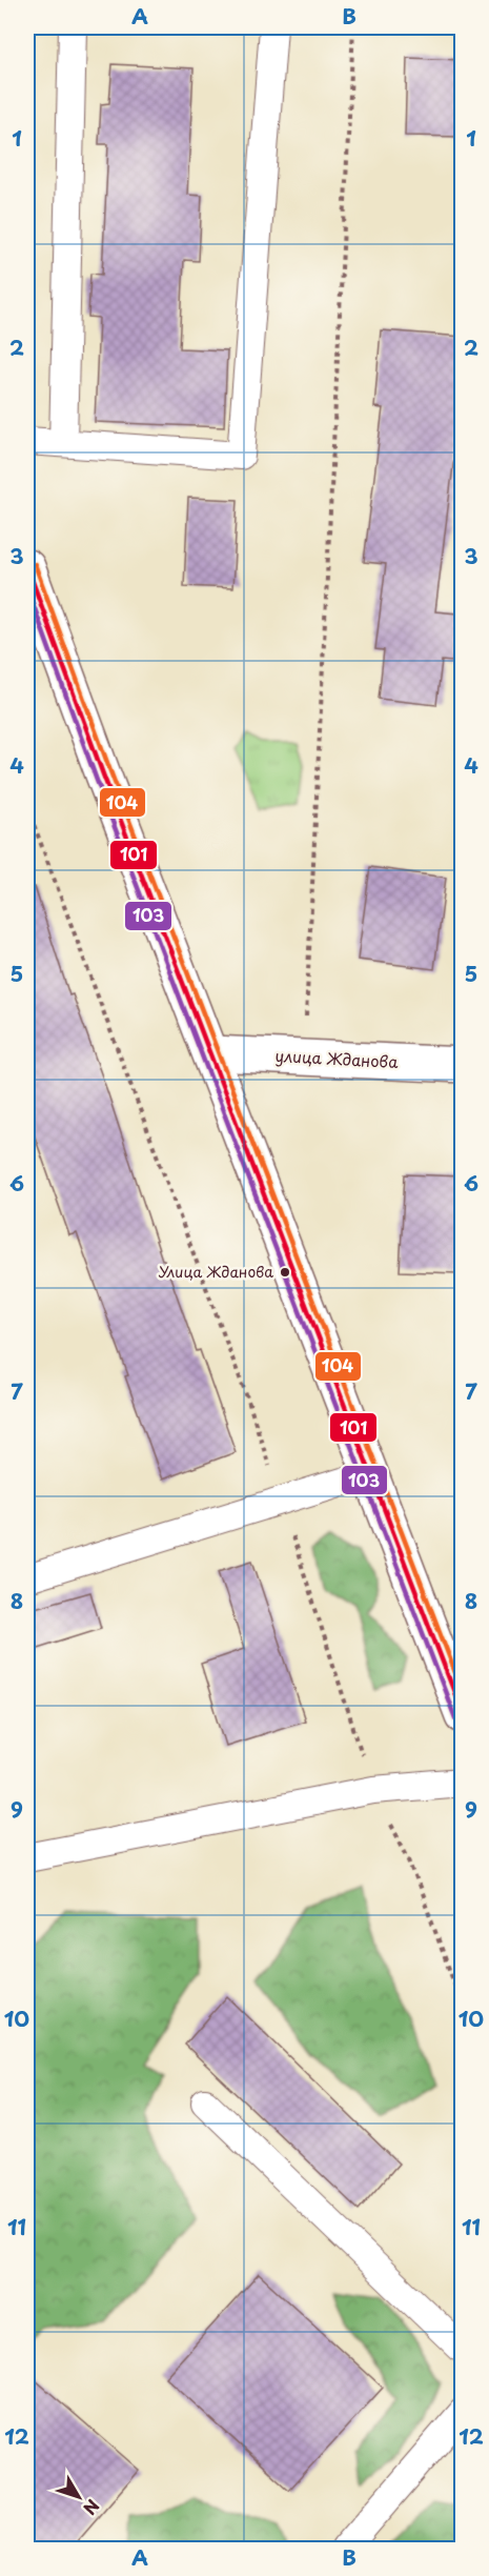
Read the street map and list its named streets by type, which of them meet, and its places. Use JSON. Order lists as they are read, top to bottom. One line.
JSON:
{"streets":{"street":["улица Жданова"]},"places":["Улица Жданова"],"lines":["transit line 104","transit line 101","transit line 103"],"north":"bottom right","grid":{"columns":["A","B"],"rows":["1","2","3","4","5","6","7","8","9","10","11","12"]}}
